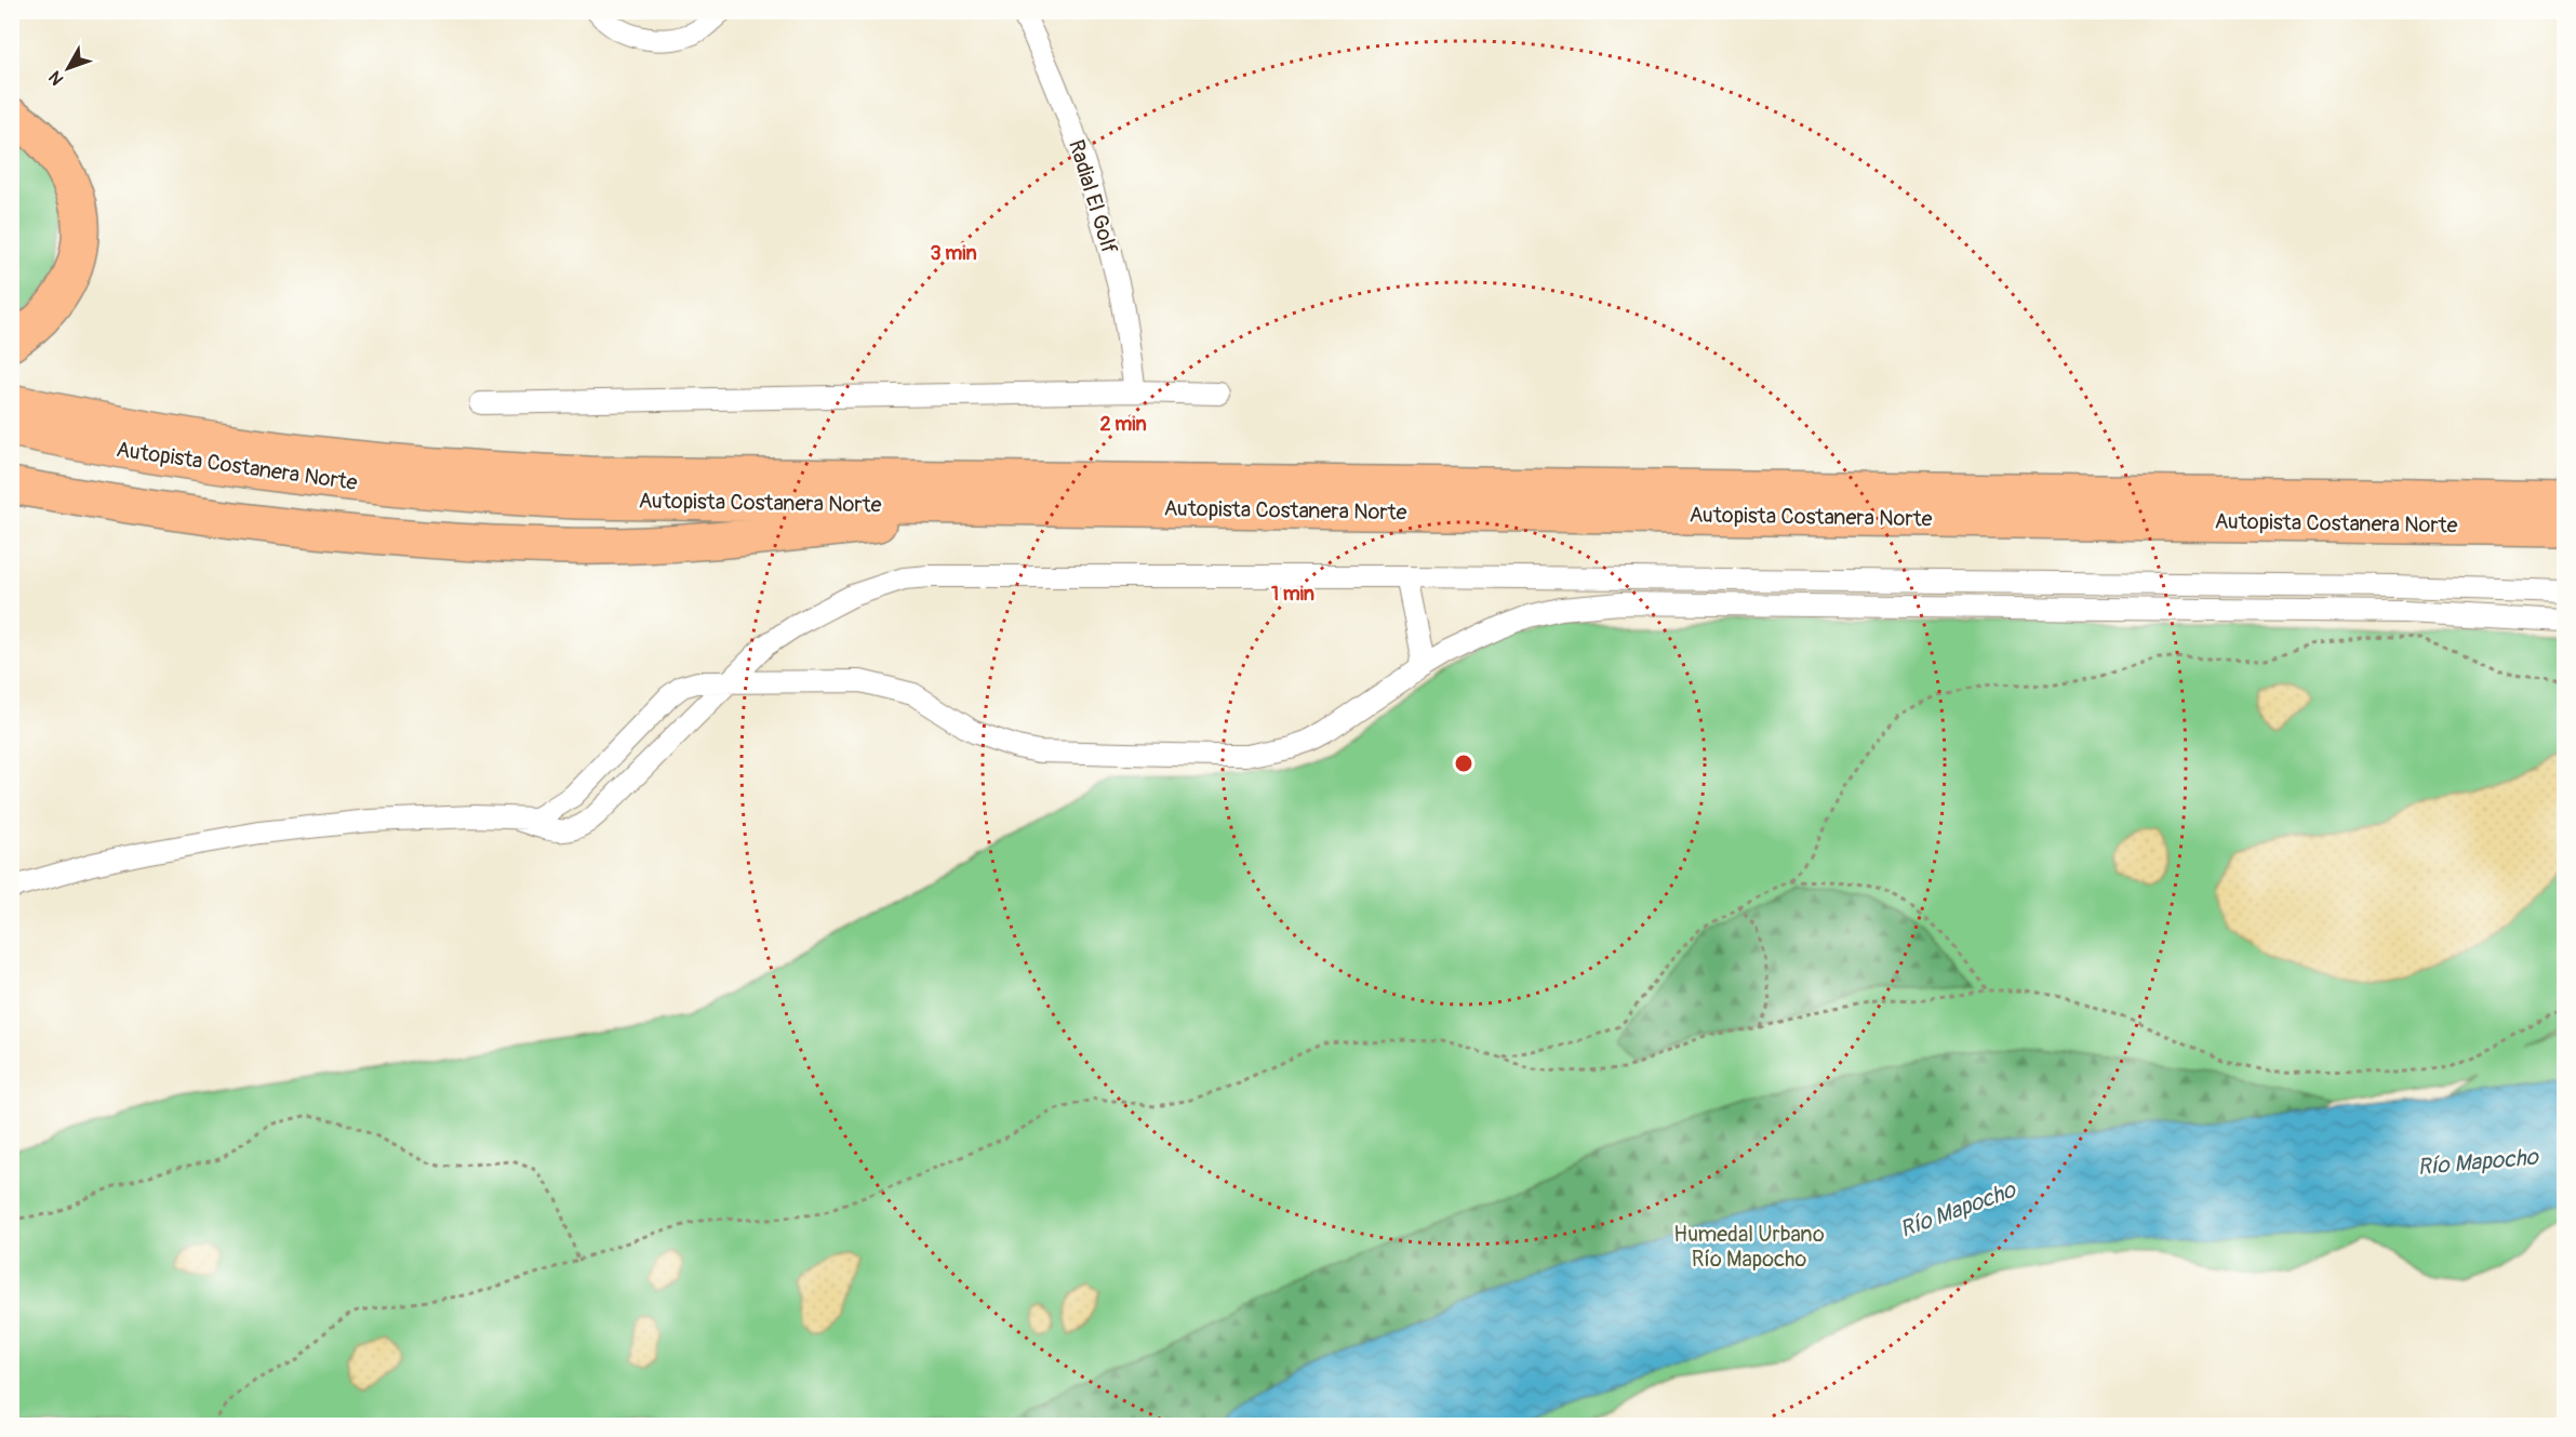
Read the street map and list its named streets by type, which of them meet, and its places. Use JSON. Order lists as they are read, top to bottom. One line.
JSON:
{"streets":{"highway":["Autopista Costanera Norte"],"street":["Radial El Golf"]},"water":["Río Mapocho"],"parks":["Humedal Urbano Río Mapocho"],"north":"bottom left","rings":["3 min","2 min","1 min"]}
